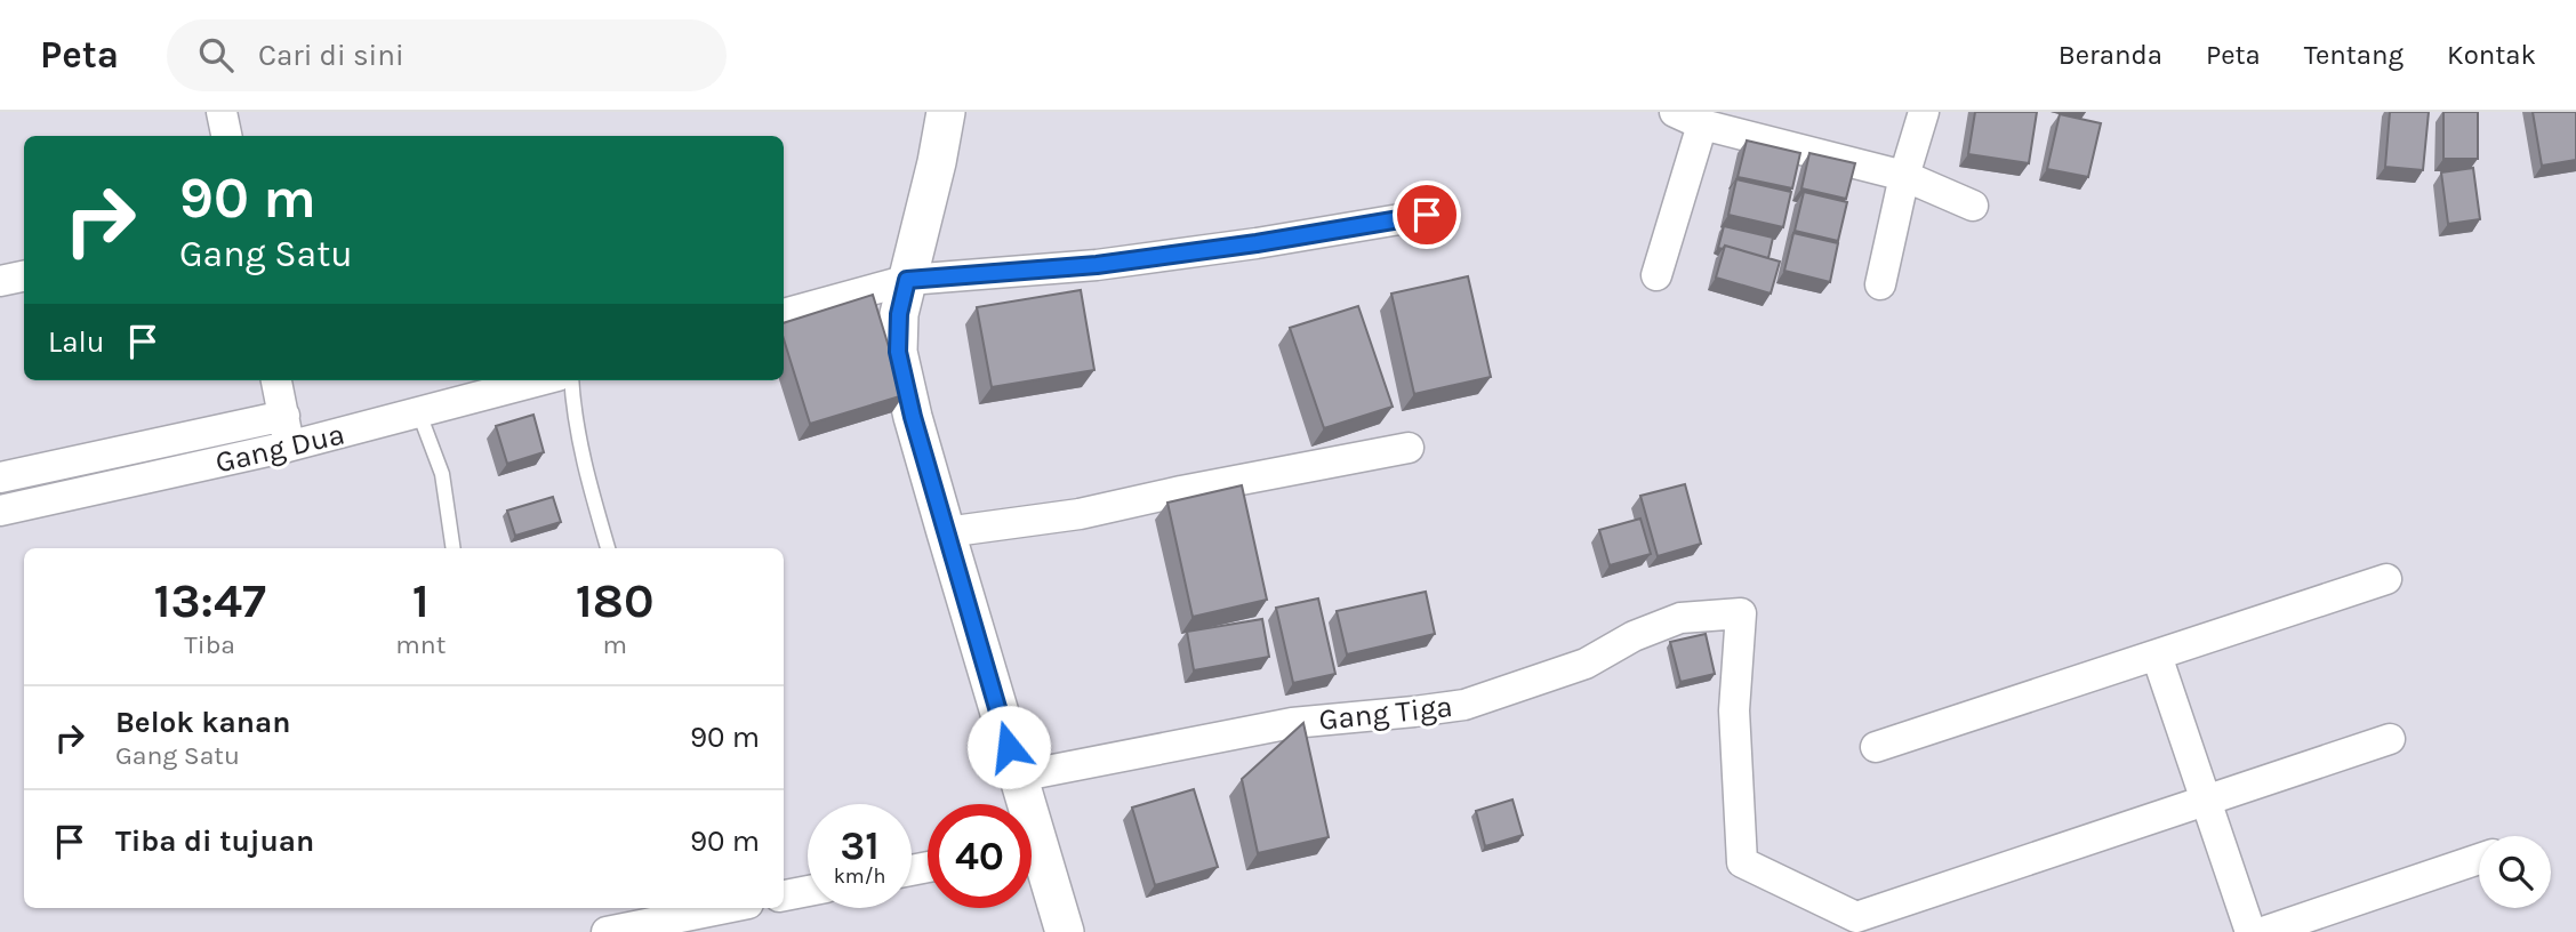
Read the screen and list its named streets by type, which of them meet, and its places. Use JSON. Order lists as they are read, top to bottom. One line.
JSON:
{"streets":{"street":["Gang Dua","Gang Tiga"]},"page":{"header":"Peta","search":"Cari di sini","nav":["Beranda","Peta","Tentang","Kontak"],"turn":["90 m","Gang Satu"],"then":"Lalu","eta":["13:47","Tiba","1","mnt","180","m"],"list":[{"name":"Belok kanan","note":"Gang Satu","value":"90 m"},{"name":"Tiba di tujuan","value":"90 m"}],"speed":"31 km/h","limit":"40"}}
